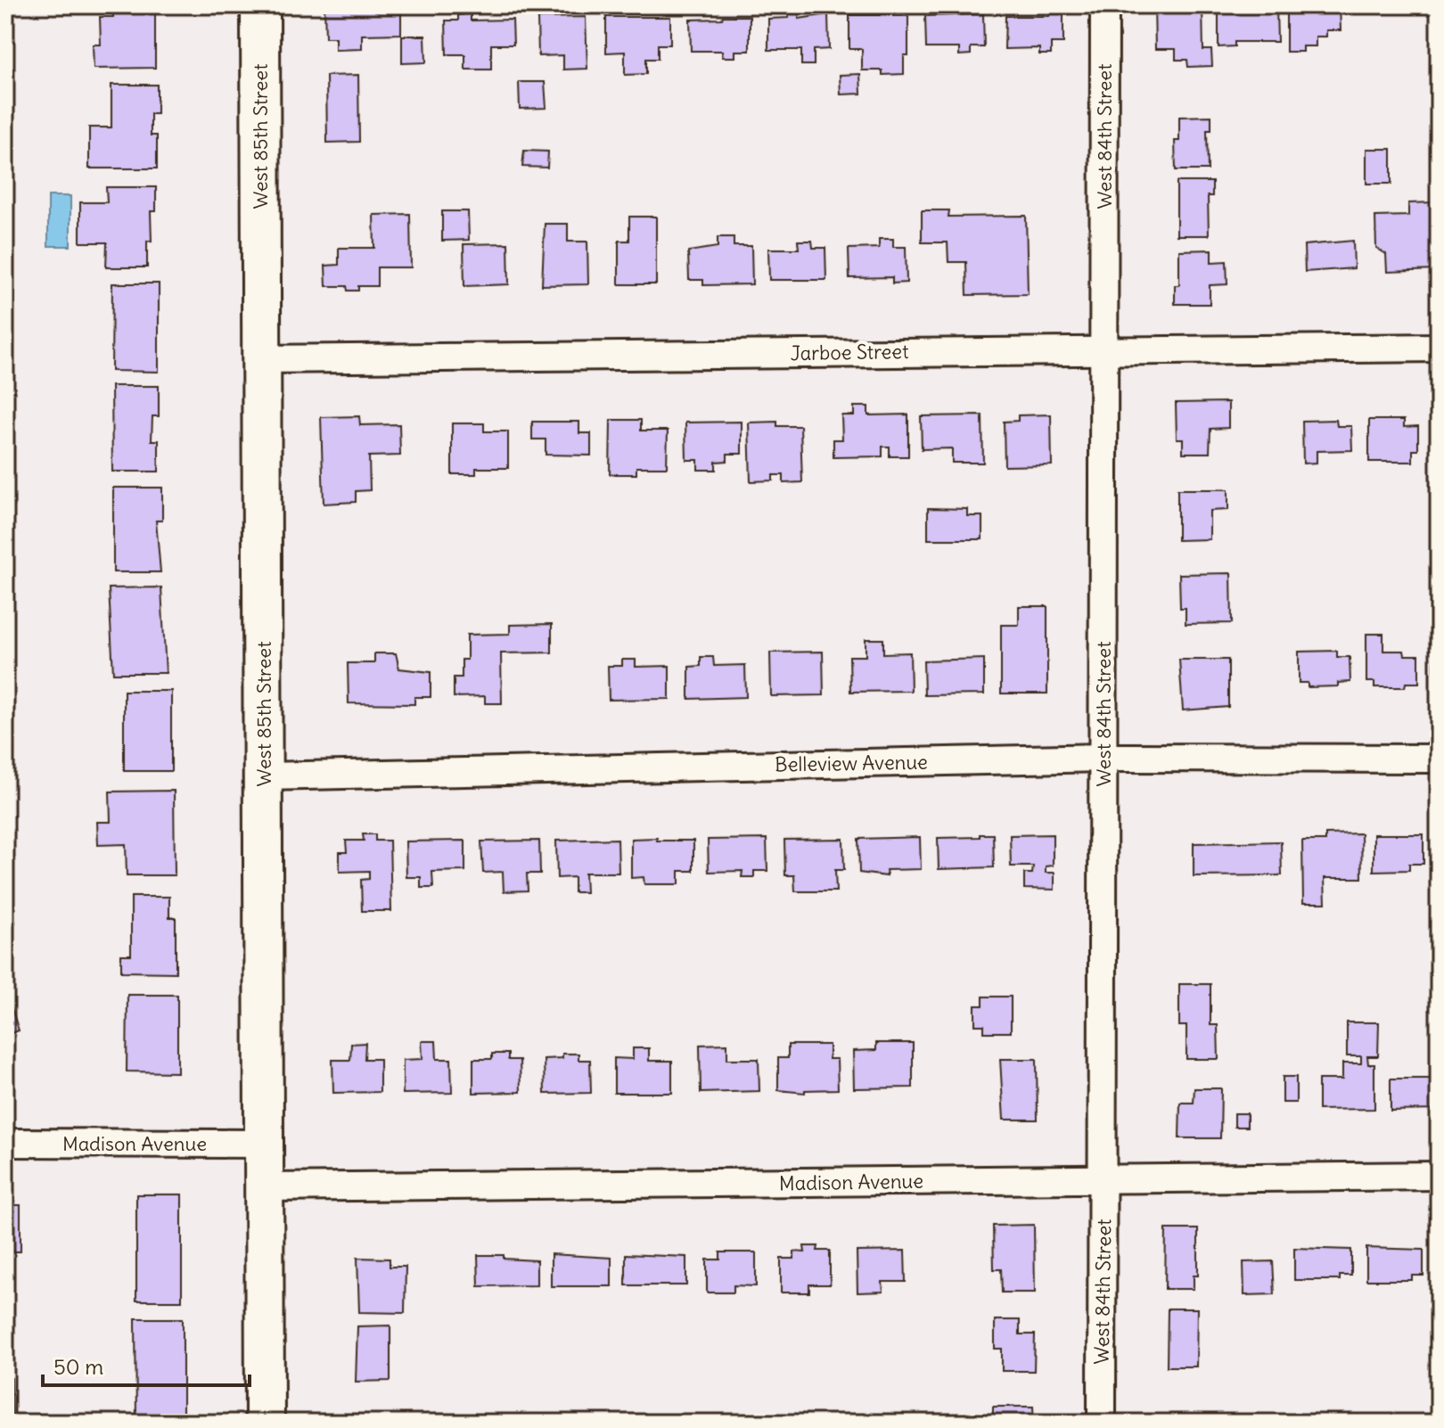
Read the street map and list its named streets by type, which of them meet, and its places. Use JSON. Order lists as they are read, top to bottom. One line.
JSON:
{"streets":{"main road":["West 85th Street"],"street":["West 84th Street","Jarboe Street","Belleview Avenue","Madison Avenue"]},"crossings":[["West 85th Street","Jarboe Street"],["West 85th Street","Belleview Avenue"],["West 85th Street","Madison Avenue"],["West 84th Street","Jarboe Street"],["West 84th Street","Belleview Avenue"],["West 84th Street","Madison Avenue"]],"scale_bar":"50 m"}
